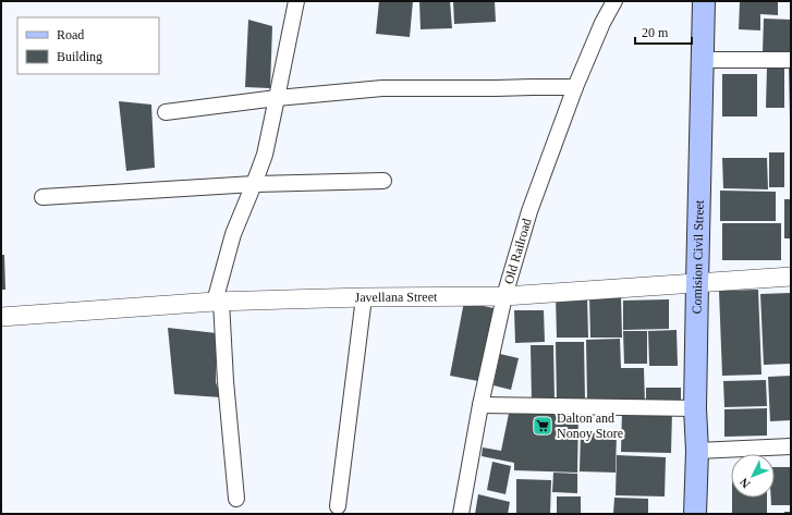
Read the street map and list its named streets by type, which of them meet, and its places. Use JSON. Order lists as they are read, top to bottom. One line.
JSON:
{"streets":{"main road":["Comision Civil Street"],"street":["Old Railroad","Javellana Street"]},"crossings":[["Old Railroad","Javellana Street"],["Comision Civil Street","Javellana Street"]],"places":{"supermarket":["Dalton and Nonoy Store"]},"legend":["Road","Building"],"scale_bar":"20 m","north":"bottom left"}
